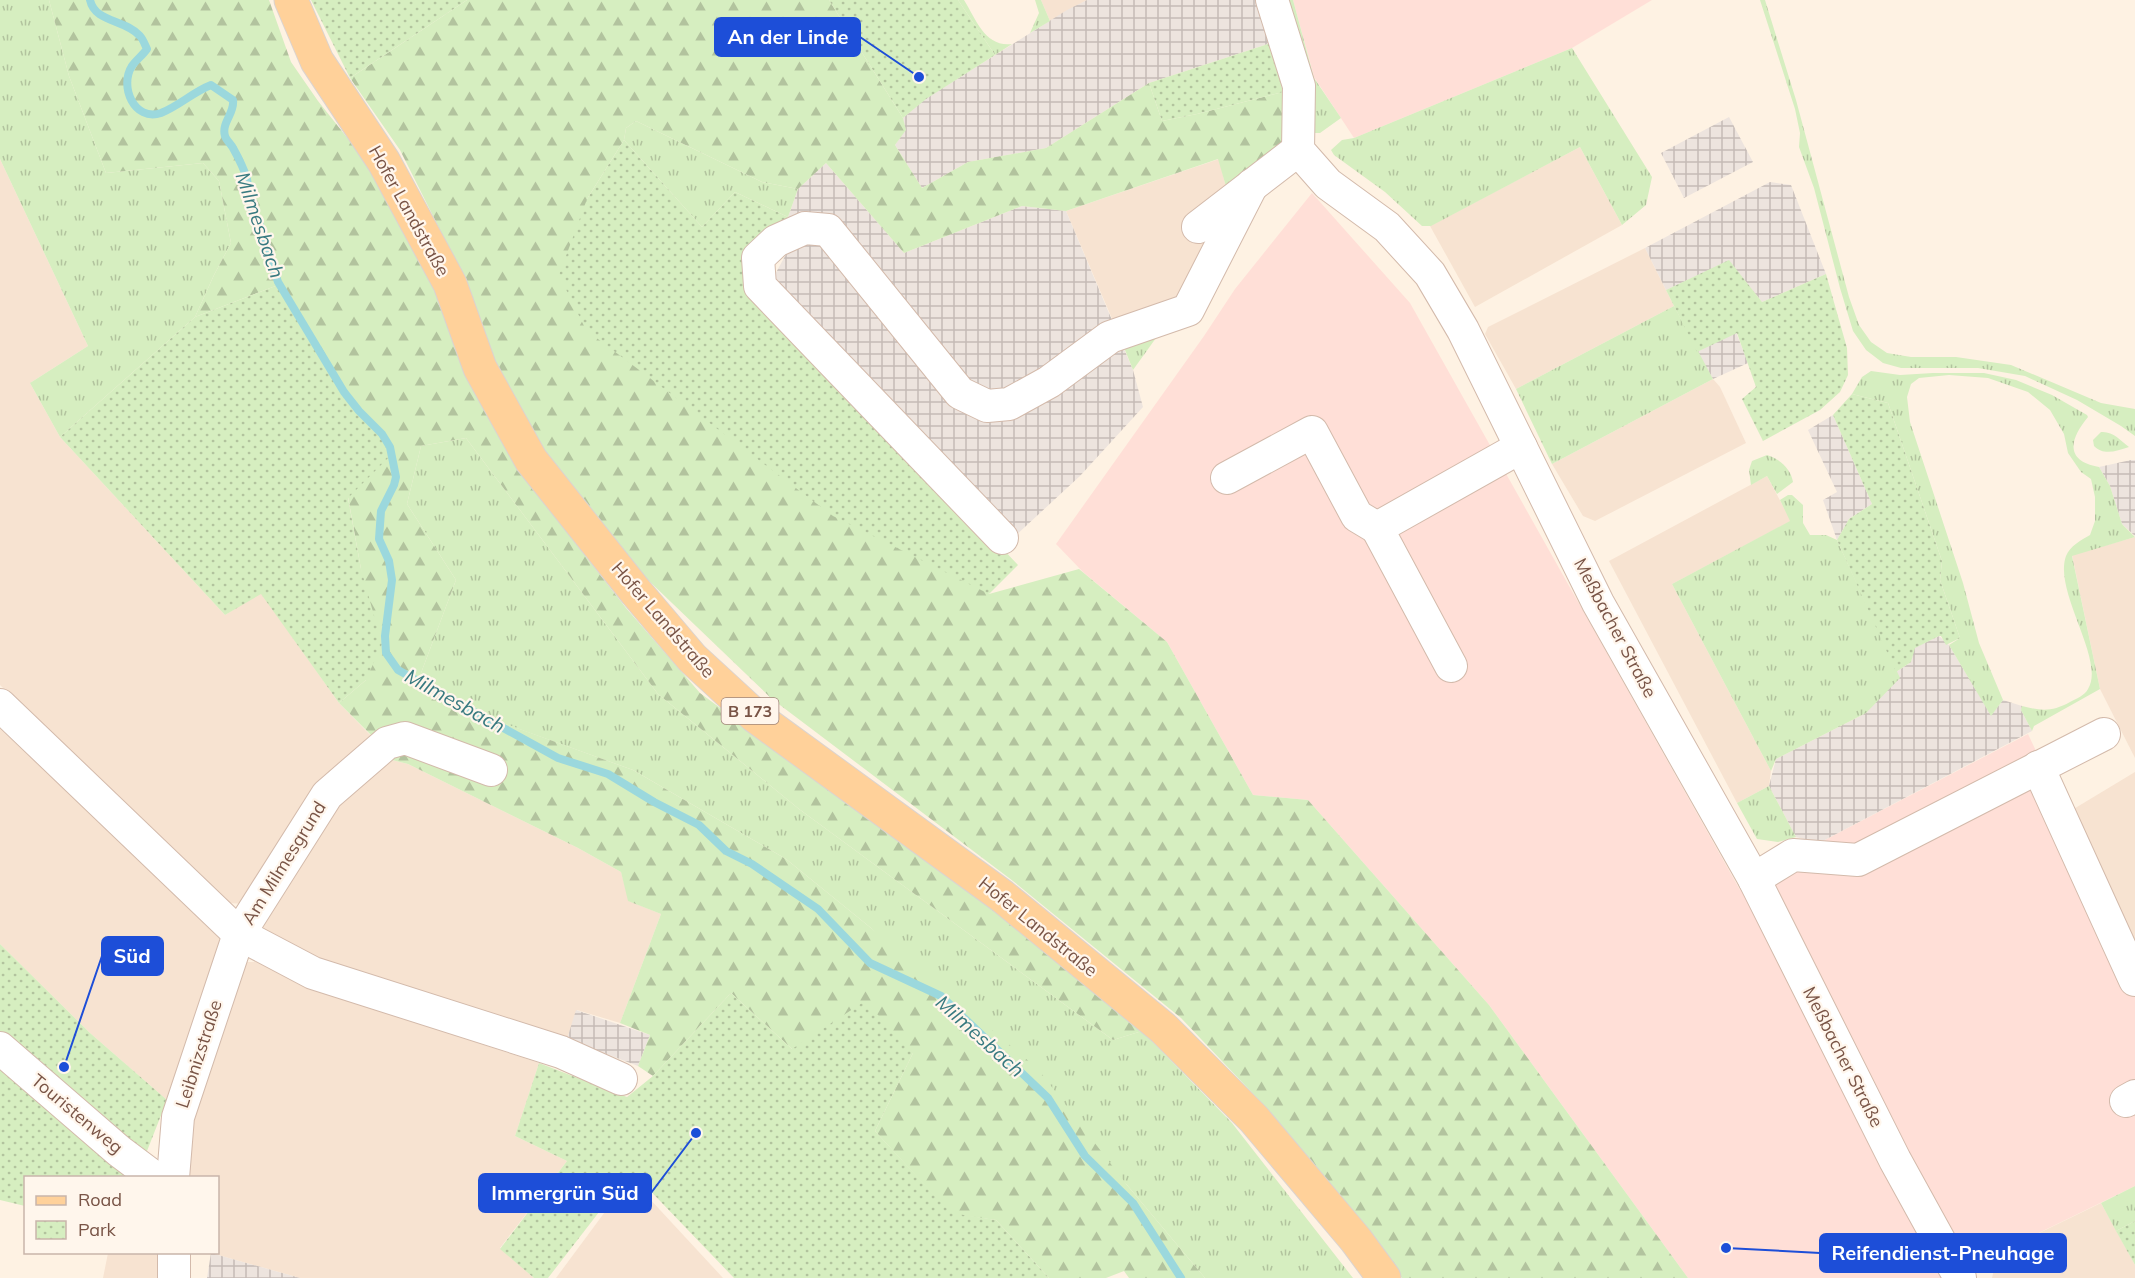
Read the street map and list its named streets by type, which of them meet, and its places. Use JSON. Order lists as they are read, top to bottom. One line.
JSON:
{"streets":{"main road":["Hofer Landstraße","B 173"],"street":["Meßbacher Straße","Am Milmesgrund","Leibnizstraße","Touristenweg"]},"crossings":[["Am Milmesgrund","Leibnizstraße"]],"water":["Milmesbach"],"places":["An der Linde","Süd","Immergrün Süd","Reifendienst-Pneuhage"],"legend":["Road","Park"]}
